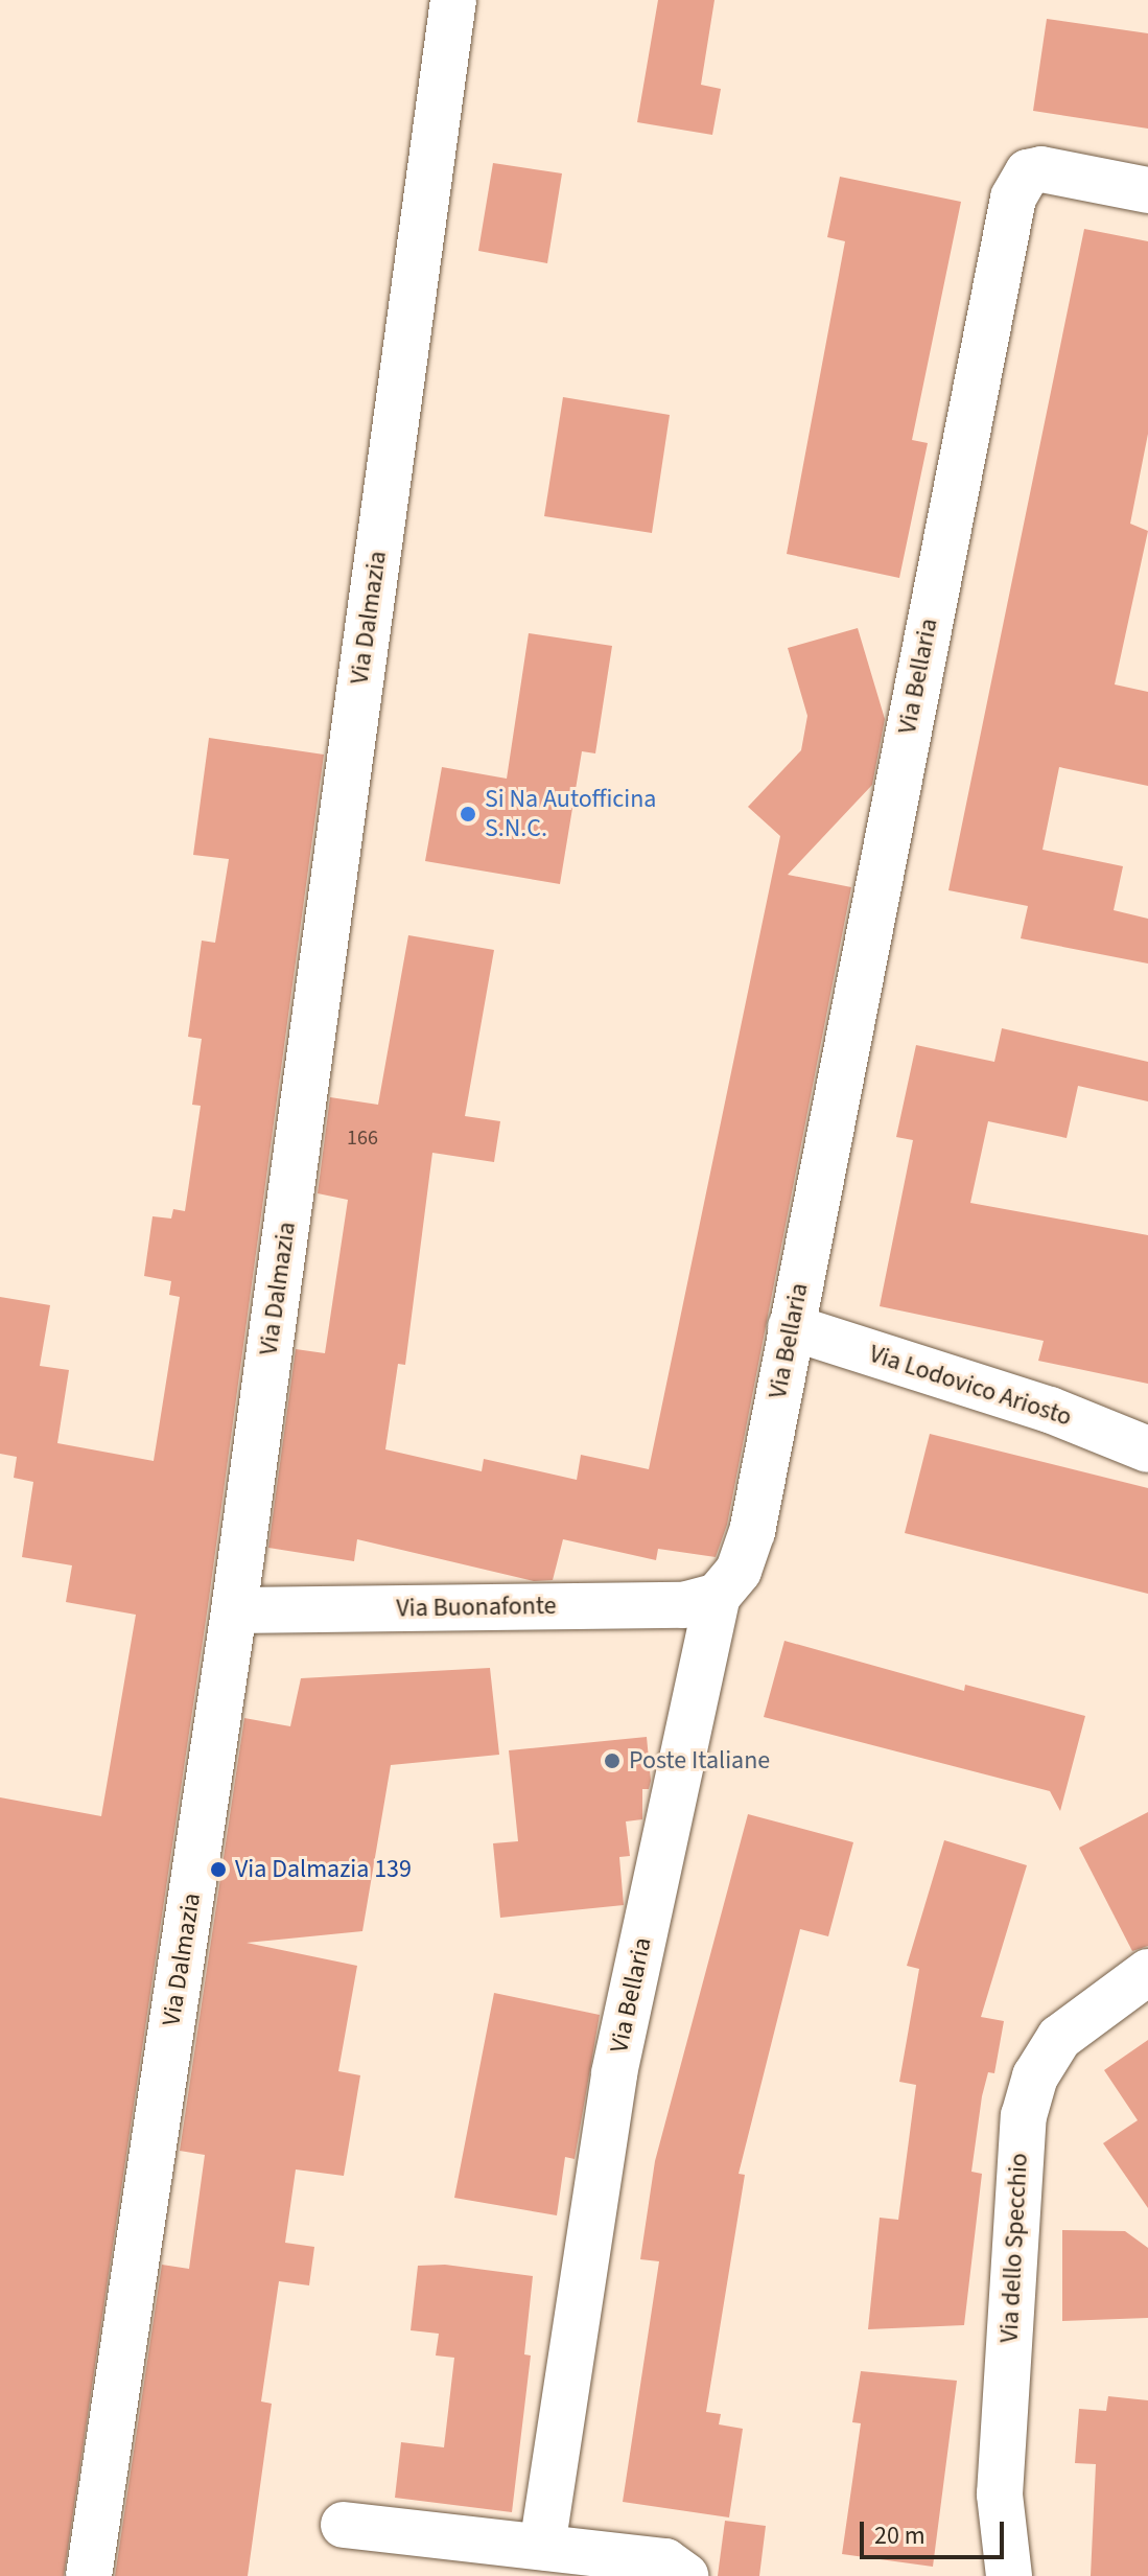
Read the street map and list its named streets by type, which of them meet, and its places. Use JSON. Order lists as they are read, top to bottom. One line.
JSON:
{"streets":{"street":["Via Dalmazia","Via Bellaria","Via Lodovico Ariosto","Via Buonafonte","Via dello Specchio"]},"crossings":[["Via Dalmazia","Via Buonafonte"],["Via Bellaria","Via Lodovico Ariosto"],["Via Bellaria","Via Buonafonte"]],"places":["Si Na Autofficina S.N.C.","Poste Italiane","Via Dalmazia 139"],"house_numbers":["166"],"scale_bar":"20 m"}
